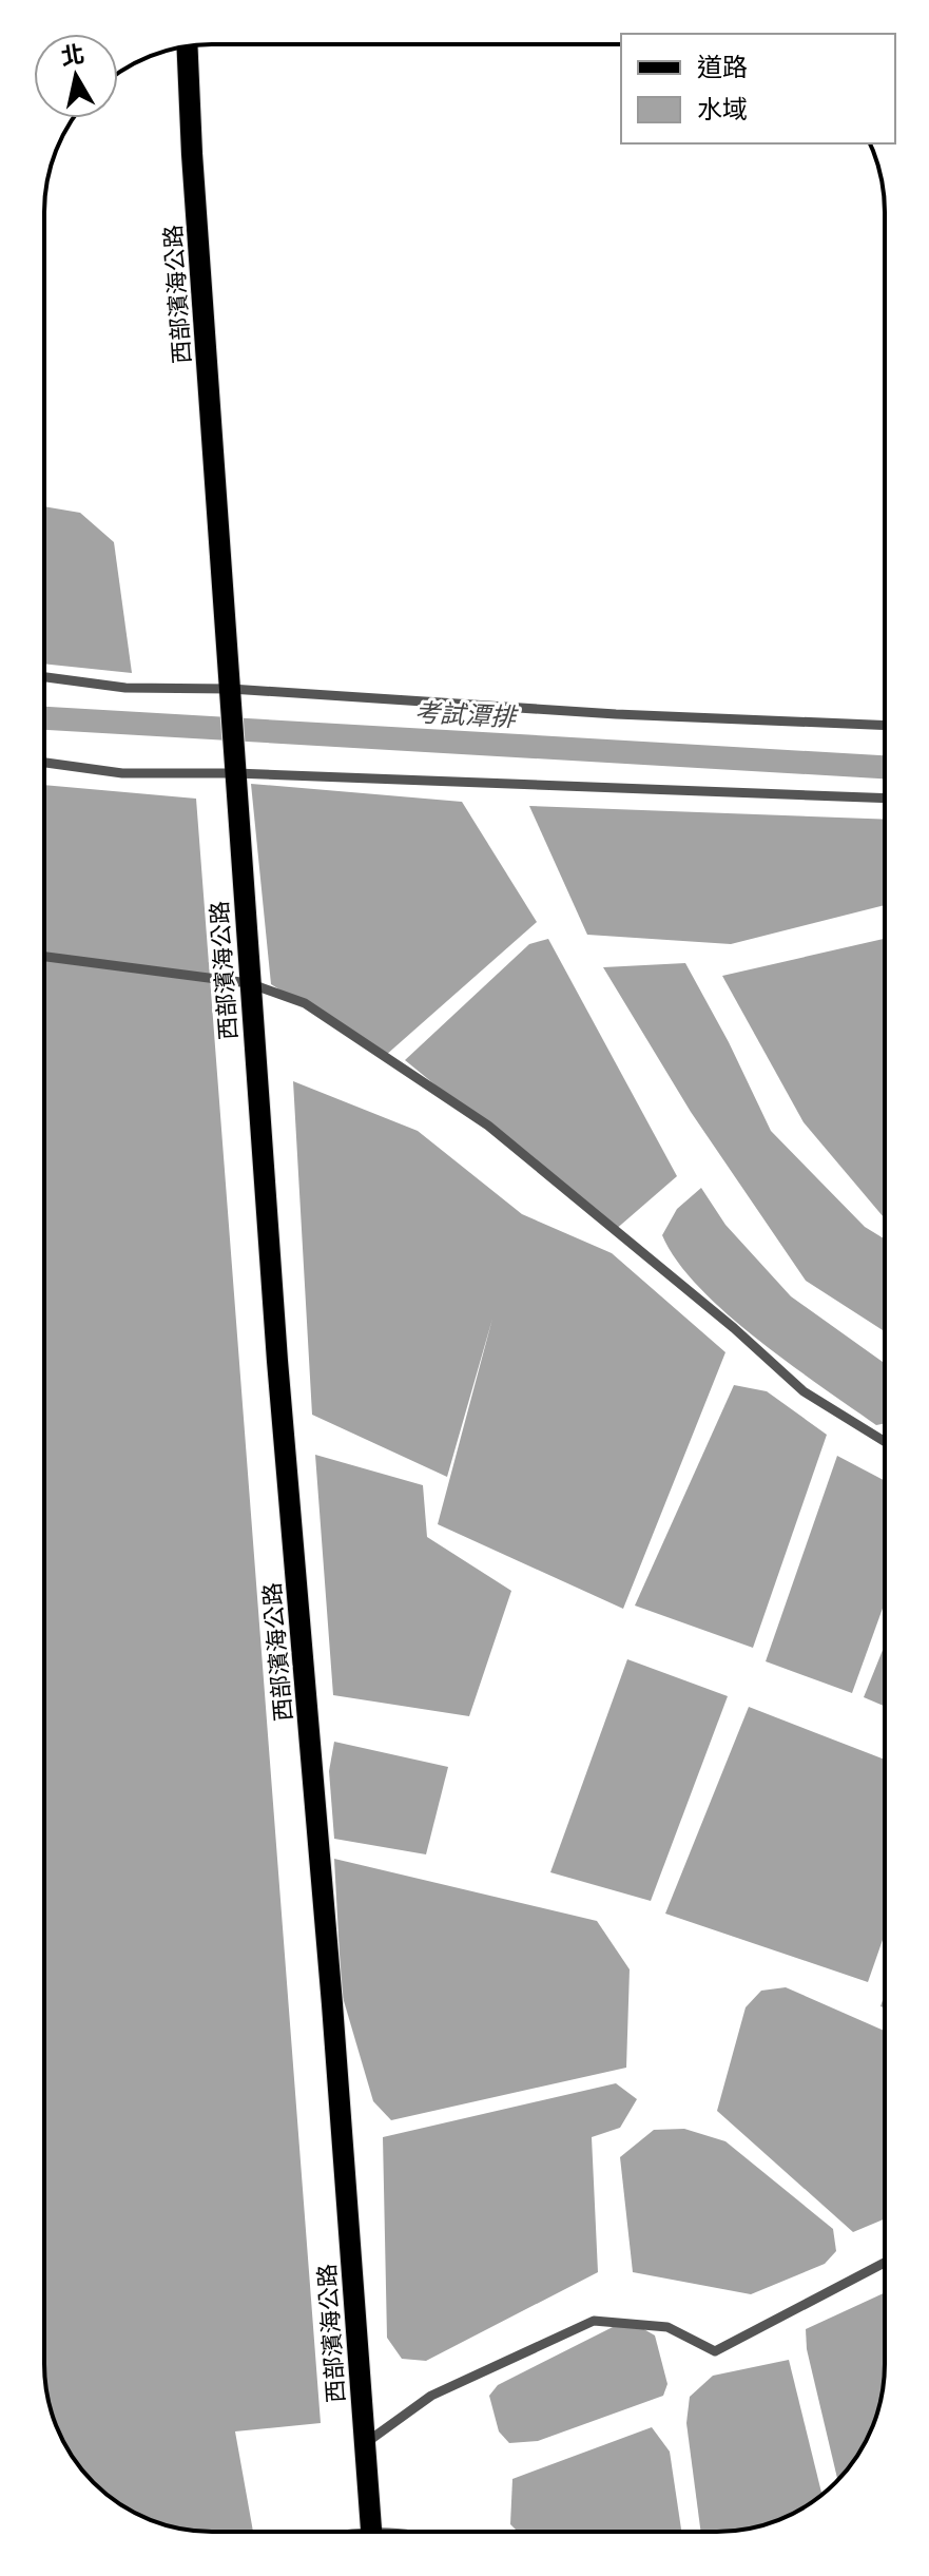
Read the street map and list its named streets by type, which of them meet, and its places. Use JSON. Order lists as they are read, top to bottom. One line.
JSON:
{"streets":{"main road":["西部濱海公路"]},"water":["考試潭排"],"legend":["道路","水域"],"north":"top"}
